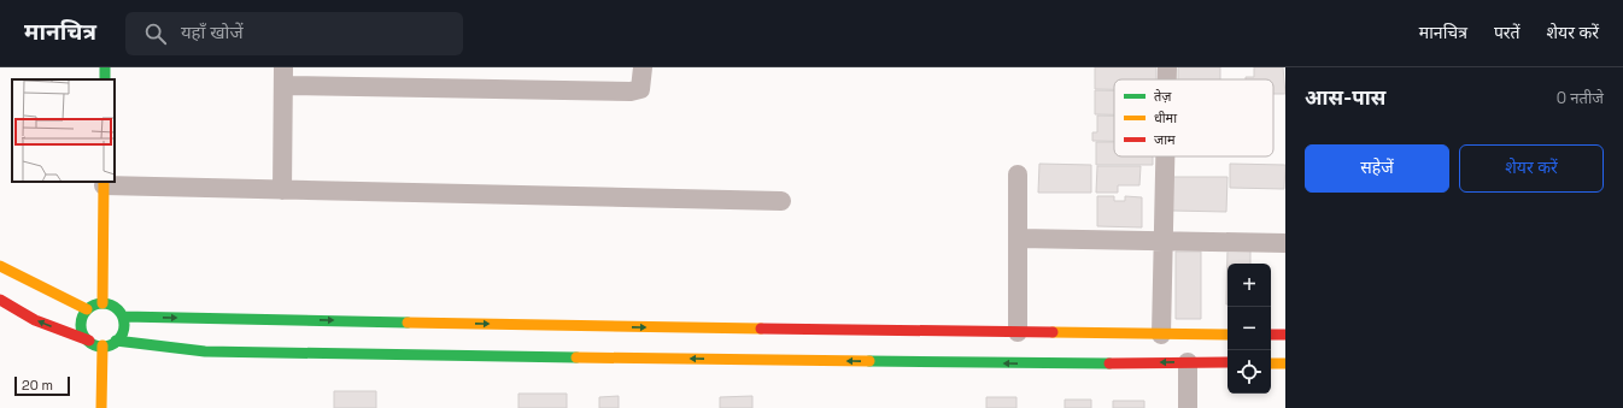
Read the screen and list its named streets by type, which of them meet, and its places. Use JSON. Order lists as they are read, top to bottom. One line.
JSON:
{"legend":["तेज़","धीमा","जाम"],"scale_bar":"20 m","page":{"header":"मानचित्र","search":"यहाँ खोजें","nav":["मानचित्र","परतें","शेयर करें"],"heading":["आस-पास","0 नतीजे"],"buttons":["सहेजें","शेयर करें"],"map_buttons":["+","−"],"scale":"20 m"}}
